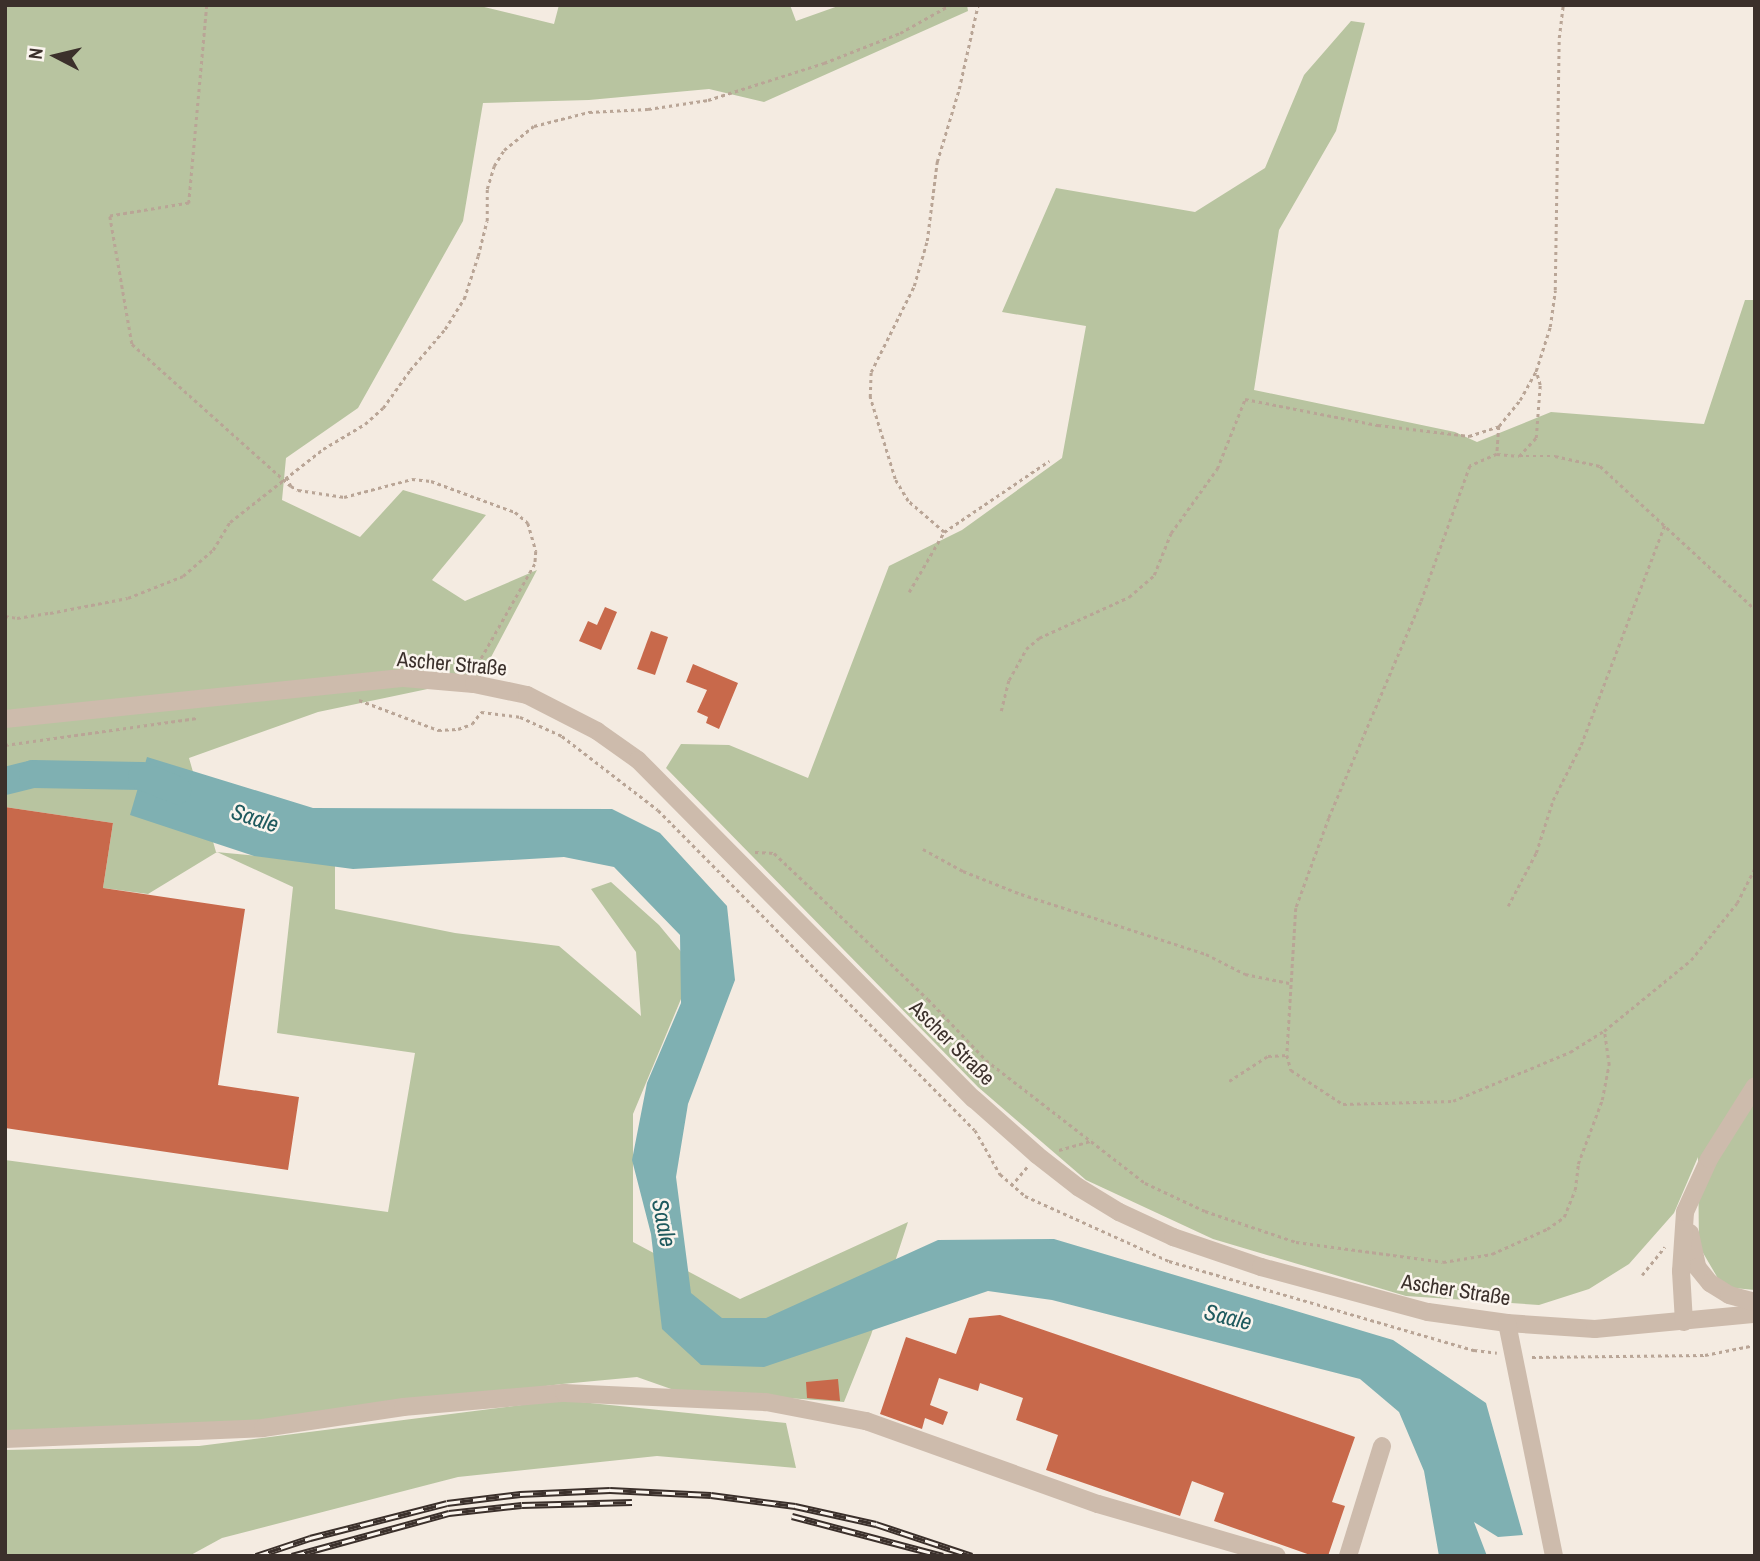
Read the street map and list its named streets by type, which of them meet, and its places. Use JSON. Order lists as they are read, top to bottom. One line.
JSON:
{"streets":{"street":["Ascher Straße"]},"water":["Saale"],"north":"left"}
